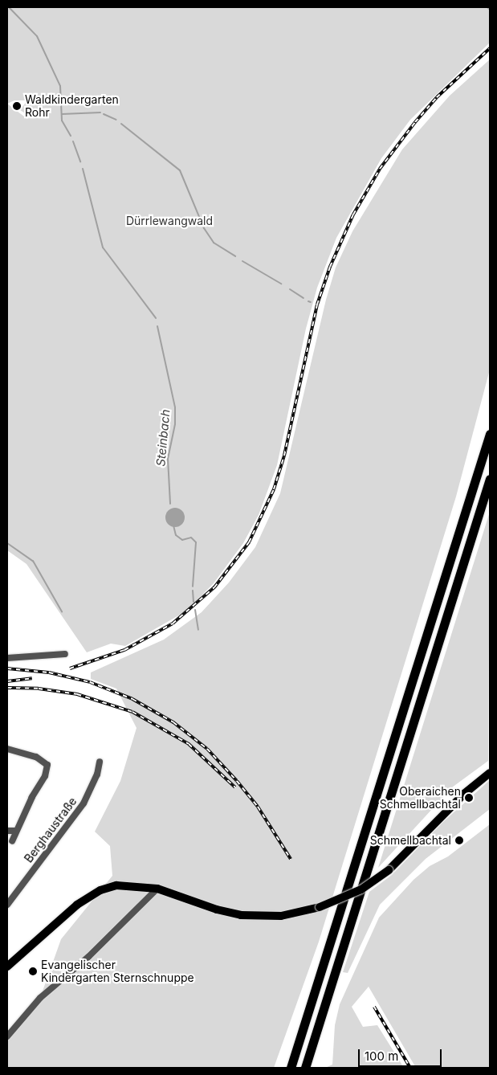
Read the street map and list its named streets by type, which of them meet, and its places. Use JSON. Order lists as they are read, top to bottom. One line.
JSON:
{"streets":{"street":["Berghaustraße"]},"water":["Steinbach"],"parks":["Dürrlewangwald"],"places":["Waldkindergarten Rohr","Oberaichen Schmellbachtal","Schmellbachtal","Evangelischer Kindergarten Sternschnuppe"],"scale_bar":"100 m"}
